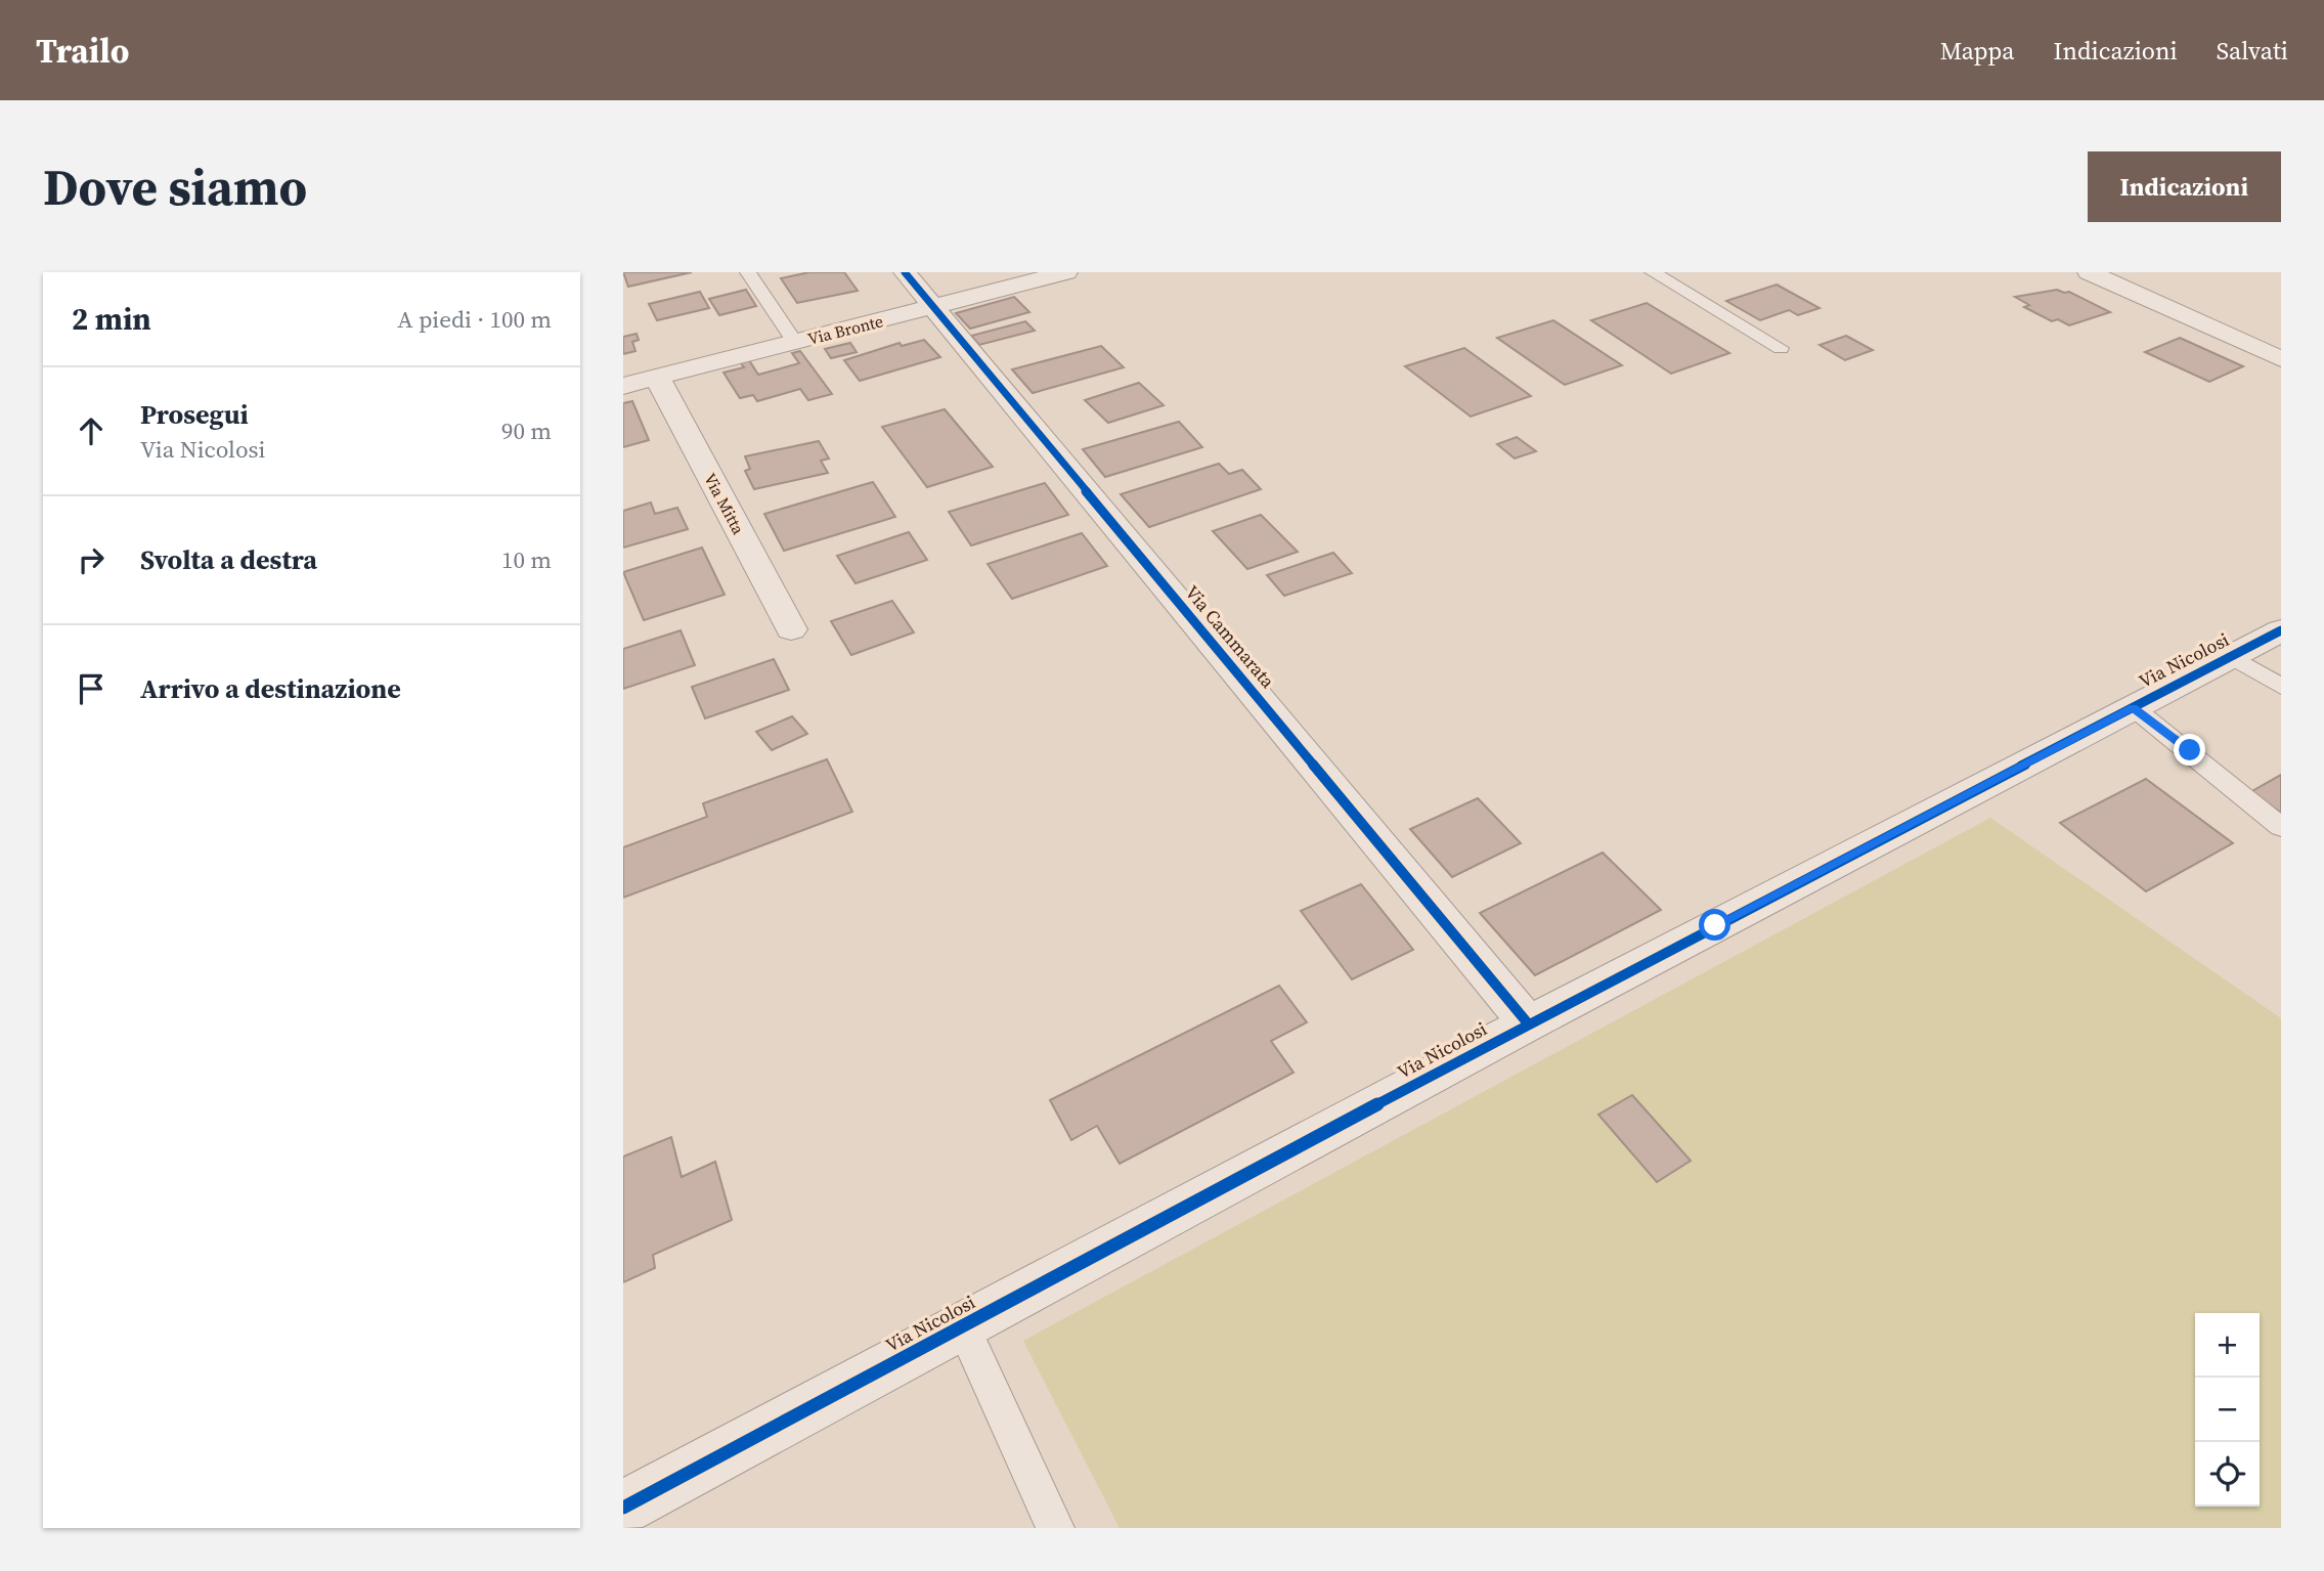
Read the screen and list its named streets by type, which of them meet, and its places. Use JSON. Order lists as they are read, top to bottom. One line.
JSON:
{"streets":{"street":["Via Bronte","Via Mitta","Via Cammarata","Via Nicolosi"]},"crossings":[["Via Bronte","Via Mitta"],["Via Bronte","Via Cammarata"],["Via Cammarata","Via Nicolosi"]],"page":{"header":"Trailo","nav":["Mappa","Indicazioni","Salvati"],"buttons":"Indicazioni","title":"Dove siamo","heading":["2 min","A piedi · 100 m"],"list":[["Prosegui","Via Nicolosi","90 m"],["Svolta a destra","10 m"],"Arrivo a destinazione"],"map_buttons":["+","−"]}}
